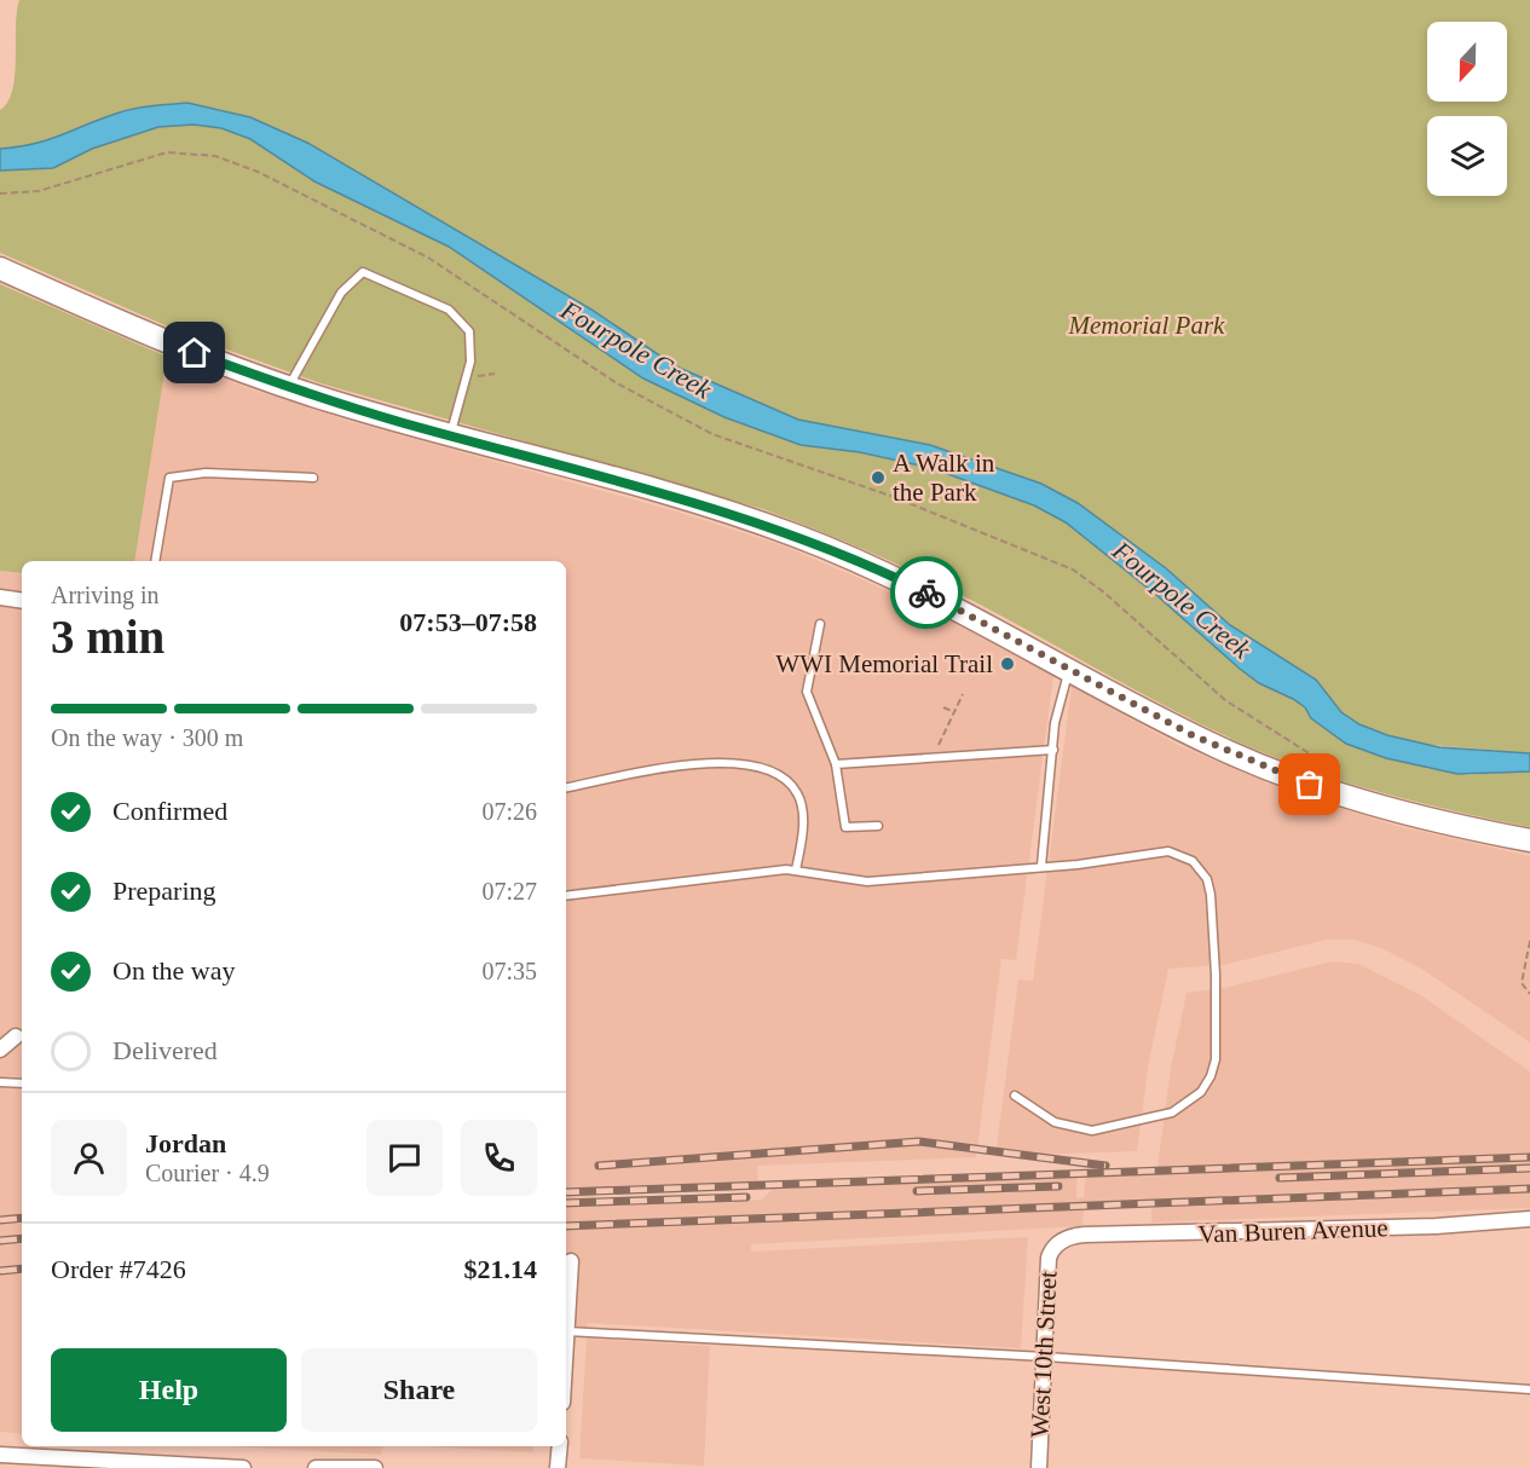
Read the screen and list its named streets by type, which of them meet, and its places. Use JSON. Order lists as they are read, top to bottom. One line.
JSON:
{"streets":{"street":["Van Buren Avenue","West 10th Street"]},"crossings":[["Van Buren Avenue","West 10th Street"]],"water":["Fourpole Creek"],"parks":["Memorial Park"],"places":["A Walk in the Park","WWI Memorial Trail"],"north":"bottom","page":{"heading":["3 min","Arriving in","07:53–07:58"],"panel":["Jordan","Courier · 4.9","Order #7426","$21.14"],"bar":"On the way · 300 m","list":[["Confirmed","07:26"],["Preparing","07:27"],["On the way","07:35"],"Delivered"],"buttons":["Help","Share"]}}
